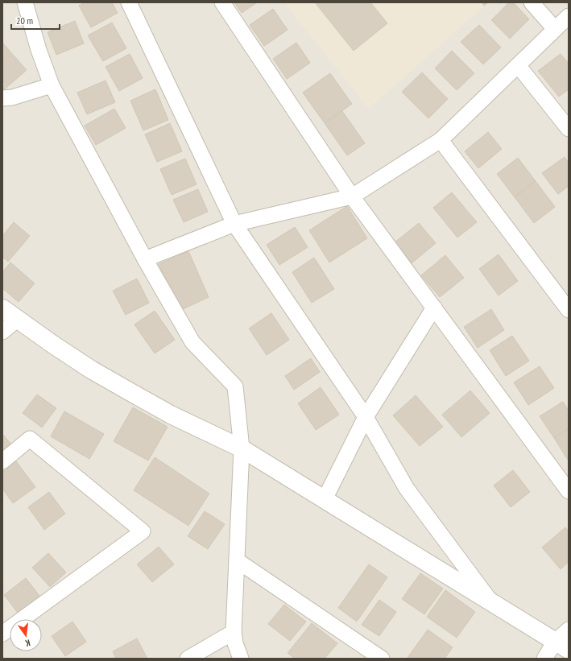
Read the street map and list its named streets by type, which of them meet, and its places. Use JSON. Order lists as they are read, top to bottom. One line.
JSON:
{"scale_bar":"20 m","north":"bottom"}
